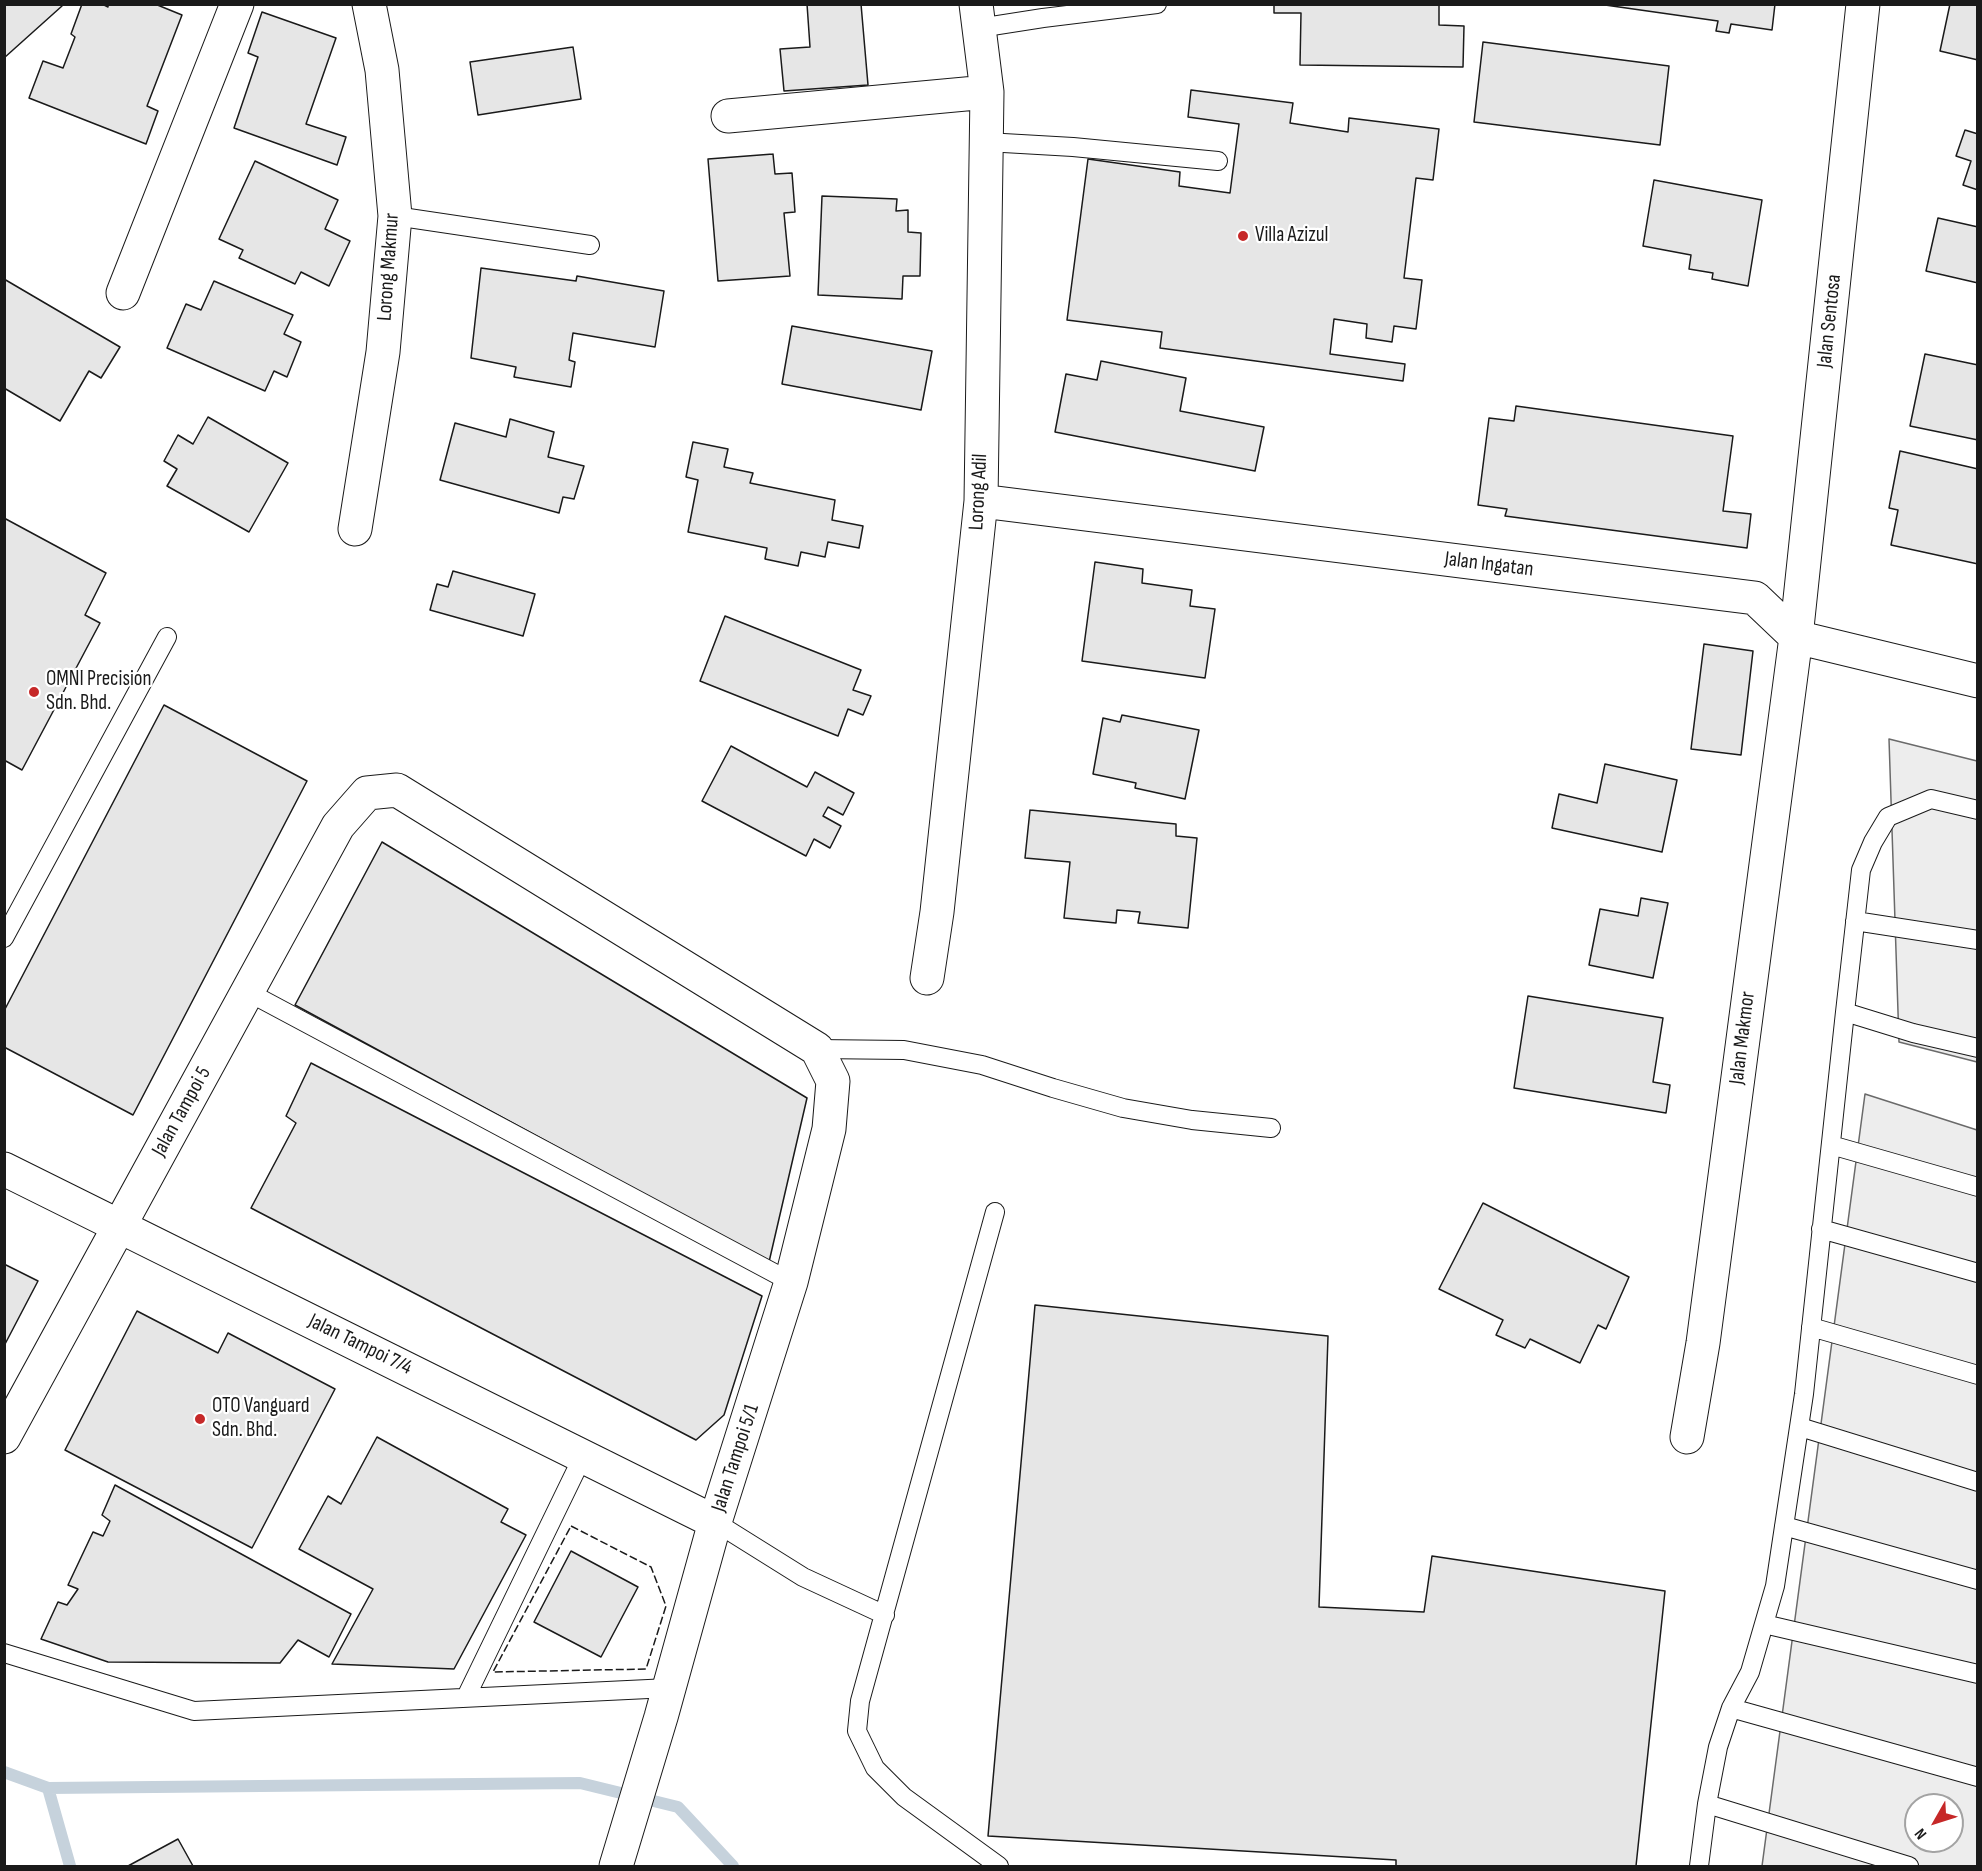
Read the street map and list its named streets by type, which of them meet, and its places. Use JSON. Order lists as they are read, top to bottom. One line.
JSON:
{"streets":{"street":["Lorong Makmur","Jalan Sentosa","Lorong Adil","Jalan Ingatan","Jalan Makmor","Jalan Tampoi 5","Jalan Tampoi 7/4","Jalan Tampoi 5/1"]},"crossings":[["Jalan Sentosa","Jalan Ingatan"],["Jalan Sentosa","Jalan Makmor"],["Lorong Adil","Jalan Ingatan"],["Jalan Ingatan","Jalan Makmor"],["Jalan Tampoi 5","Jalan Tampoi 7/4"],["Jalan Tampoi 5","Jalan Tampoi 5/1"],["Jalan Tampoi 7/4","Jalan Tampoi 5/1"]],"places":["Villa Azizul","OMNI Precision Sdn. Bhd.","OTO Vanguard Sdn. Bhd."],"north":"bottom left"}
